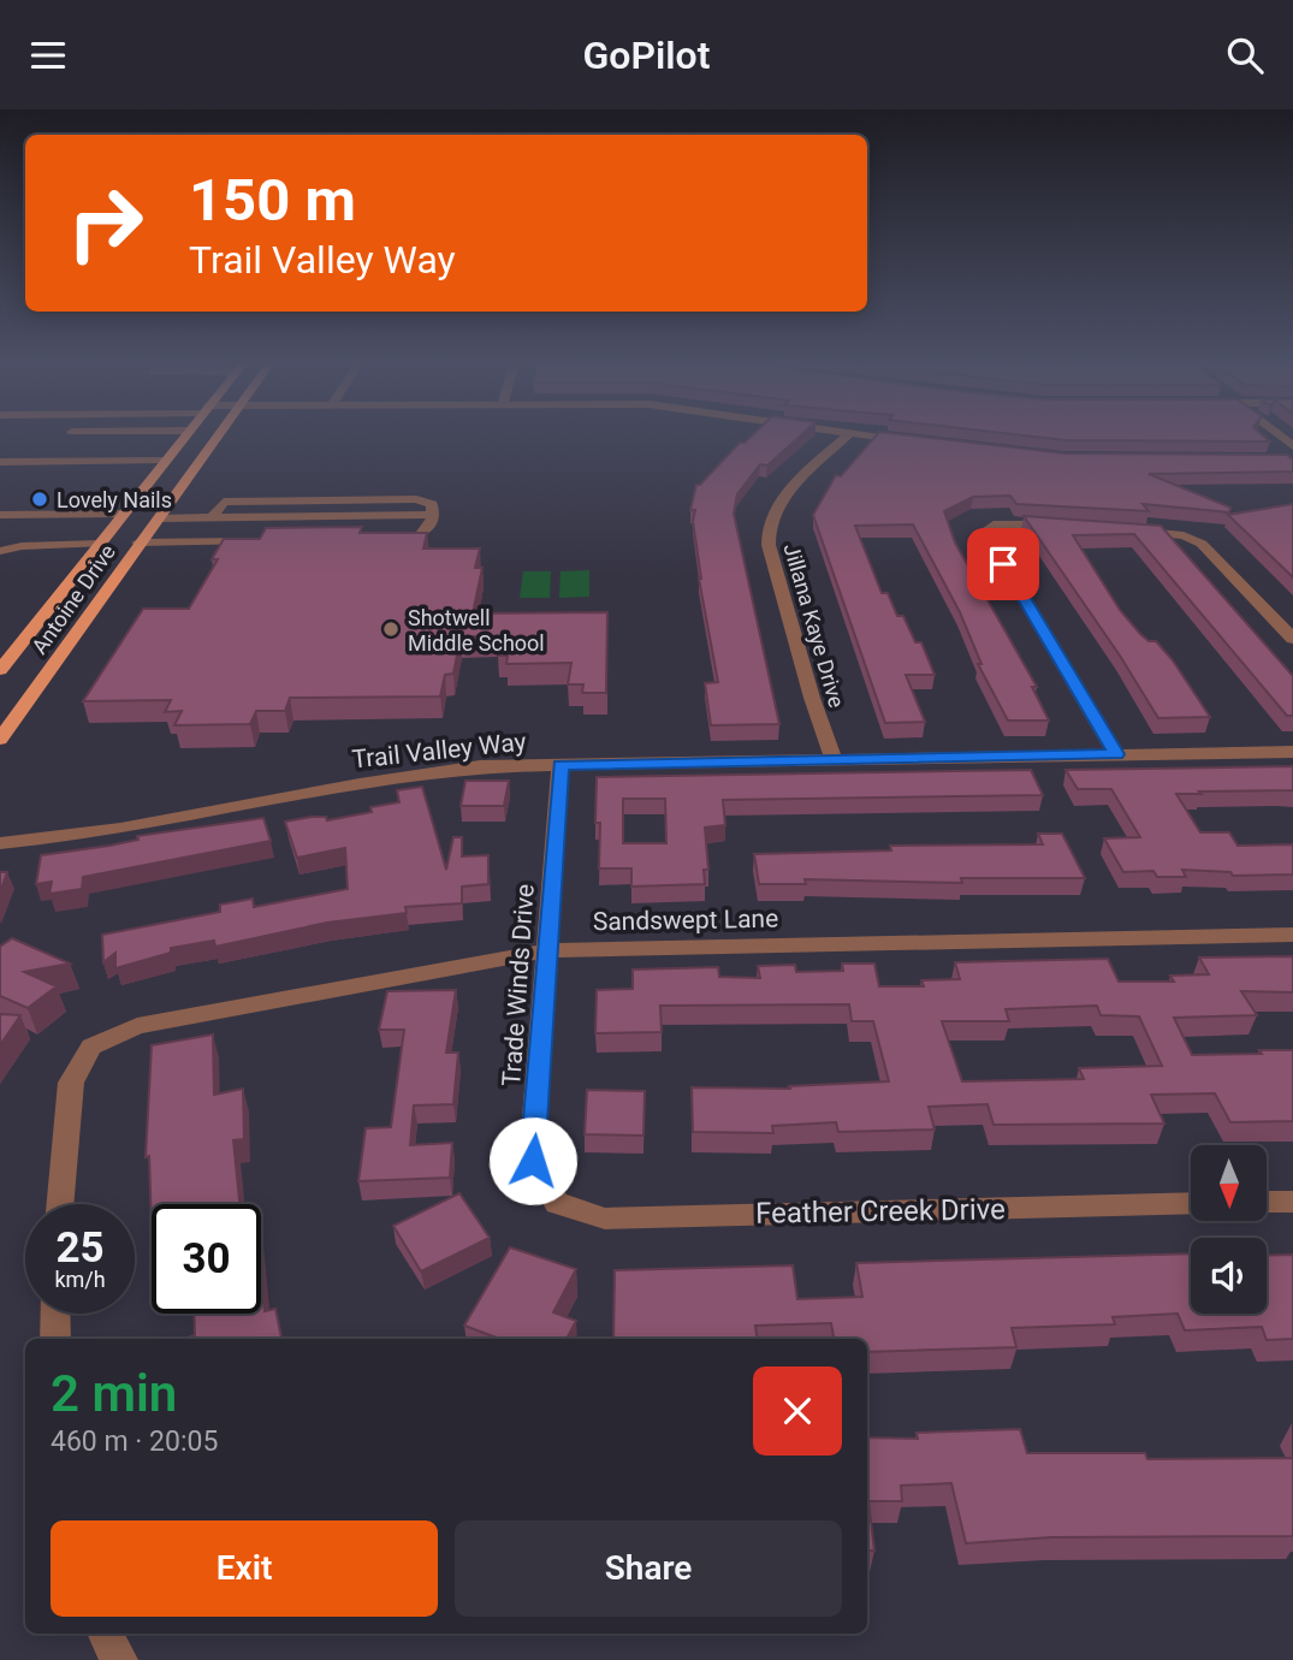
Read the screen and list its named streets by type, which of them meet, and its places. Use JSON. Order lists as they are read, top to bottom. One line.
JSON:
{"streets":{"main road":["Antoine Drive"],"street":["Jillana Kaye Drive","Trail Valley Way","Sandswept Lane","Trade Winds Drive","Feather Creek Drive"]},"crossings":[["Jillana Kaye Drive","Trail Valley Way"],["Trail Valley Way","Trade Winds Drive"],["Sandswept Lane","Trade Winds Drive"],["Trade Winds Drive","Feather Creek Drive"]],"places":["Lovely Nails","Shotwell Middle School"],"north":"bottom","page":{"header":"GoPilot","turn":["150 m","Trail Valley Way"],"speed":"25 km/h","limit":"30","heading":["2 min","460 m · 20:05"],"buttons":["Exit","Share"]}}
